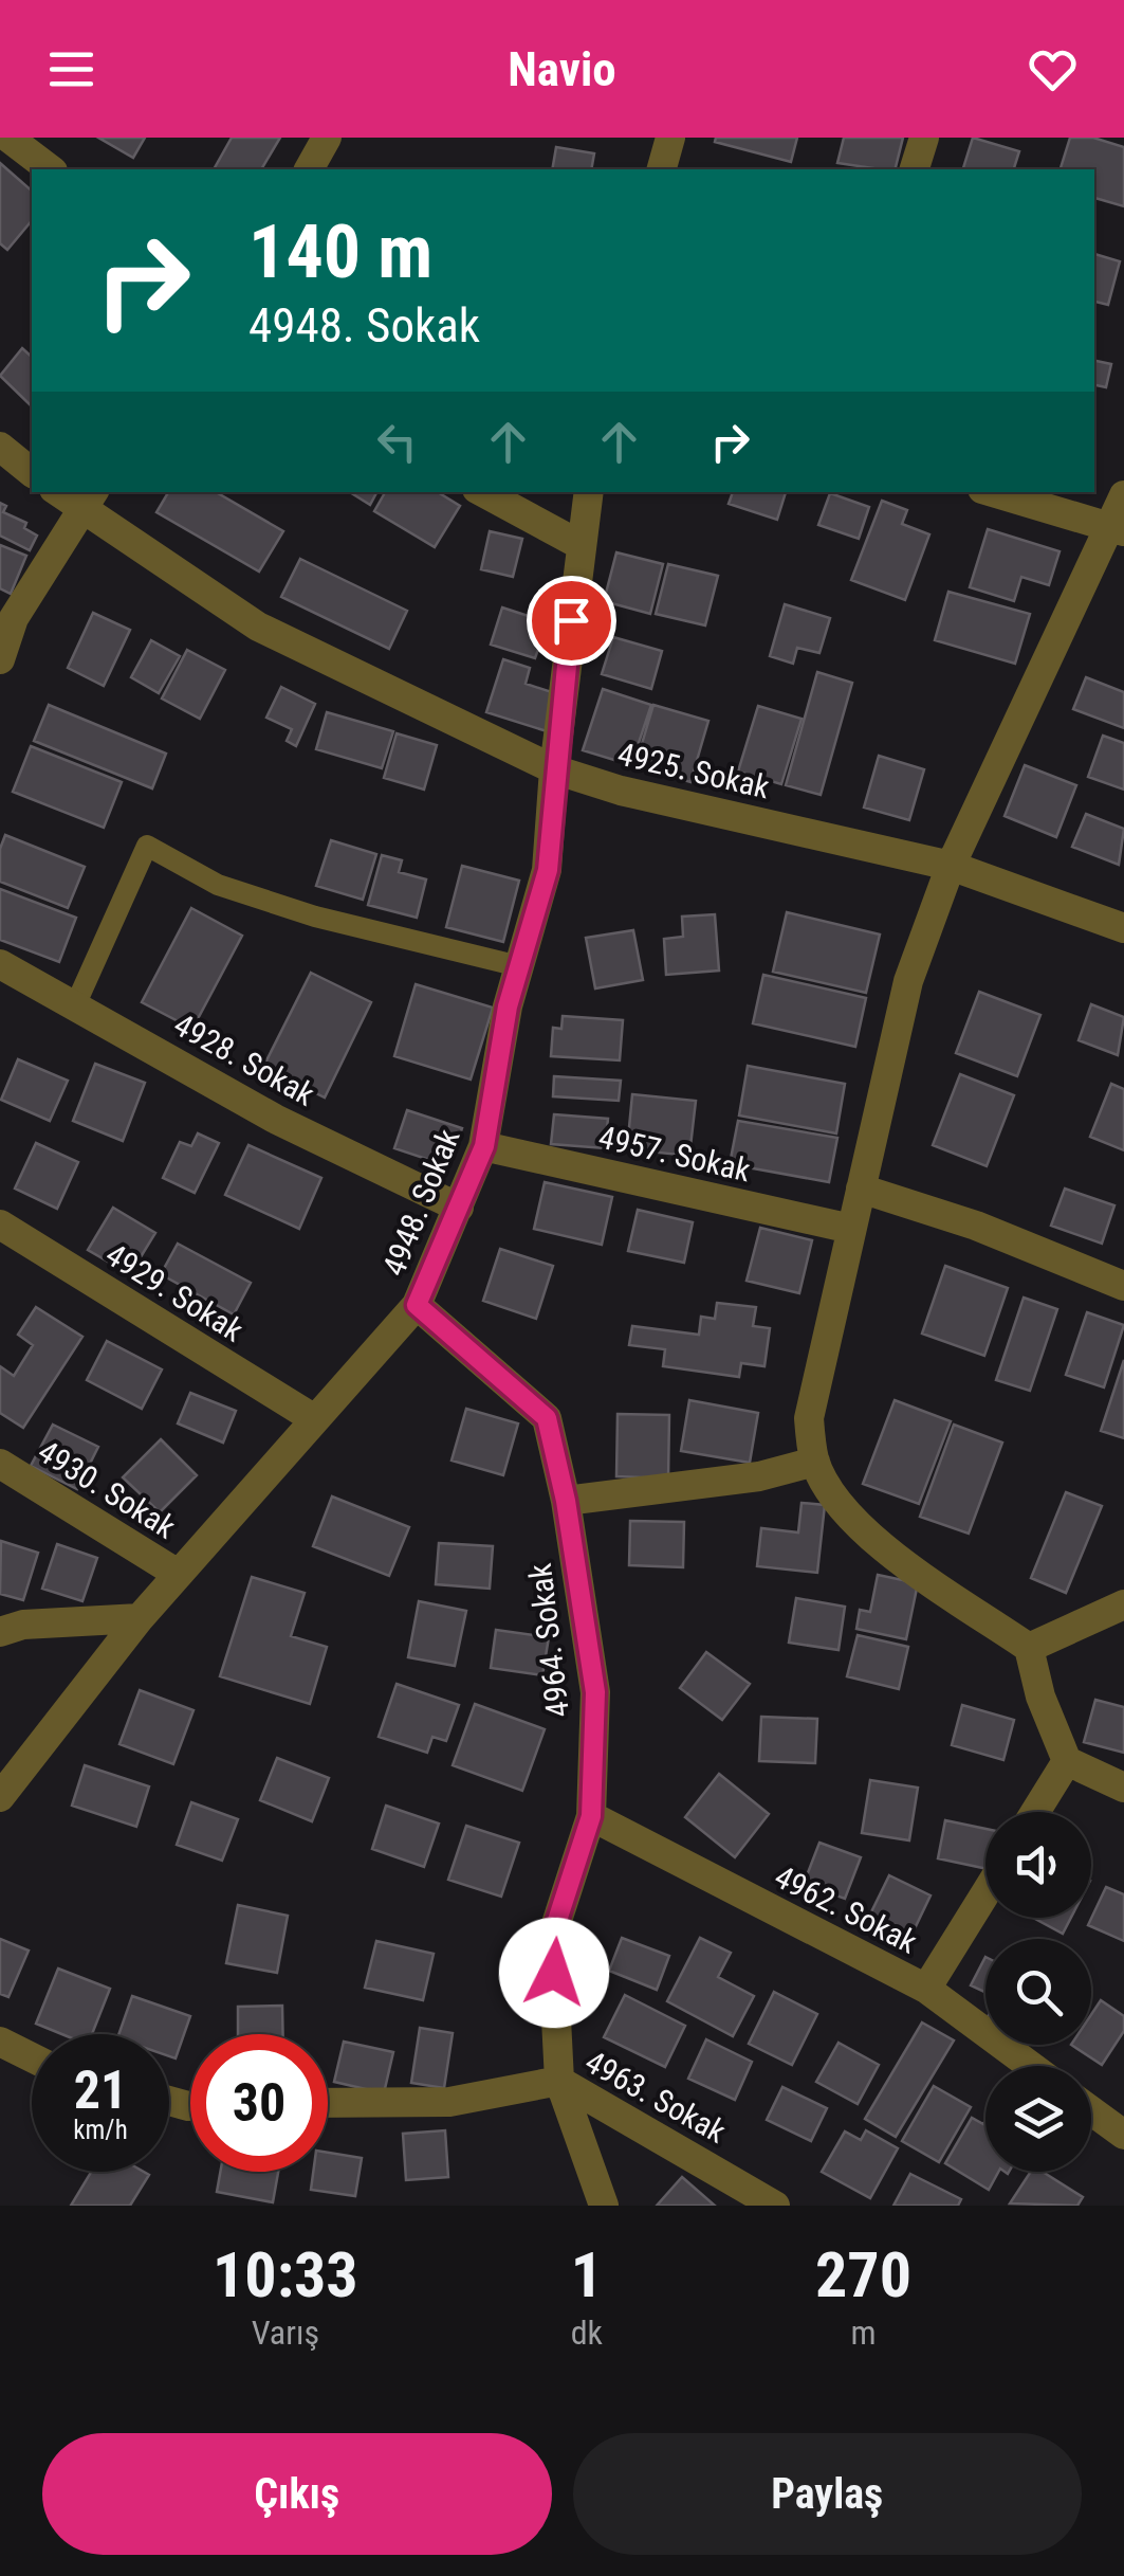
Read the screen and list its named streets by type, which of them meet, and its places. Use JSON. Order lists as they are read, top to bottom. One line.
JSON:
{"streets":{"street":["4925. Sokak","4928. Sokak","4957. Sokak","4948. Sokak","4929. Sokak","4930. Sokak","4964. Sokak","4962. Sokak","4963. Sokak"]},"crossings":[["4925. Sokak","4948. Sokak"],["4928. Sokak","4948. Sokak"],["4957. Sokak","4948. Sokak"],["4948. Sokak","4929. Sokak"],["4948. Sokak","4930. Sokak"],["4948. Sokak","4964. Sokak"],["4964. Sokak","4962. Sokak"],["4964. Sokak","4963. Sokak"]],"page":{"header":"Navio","turn":["140 m","4948. Sokak"],"speed":"21 km/h","limit":"30","eta":["10:33","Varış","1","dk","270","m"],"buttons":["Çıkış","Paylaş"]}}
